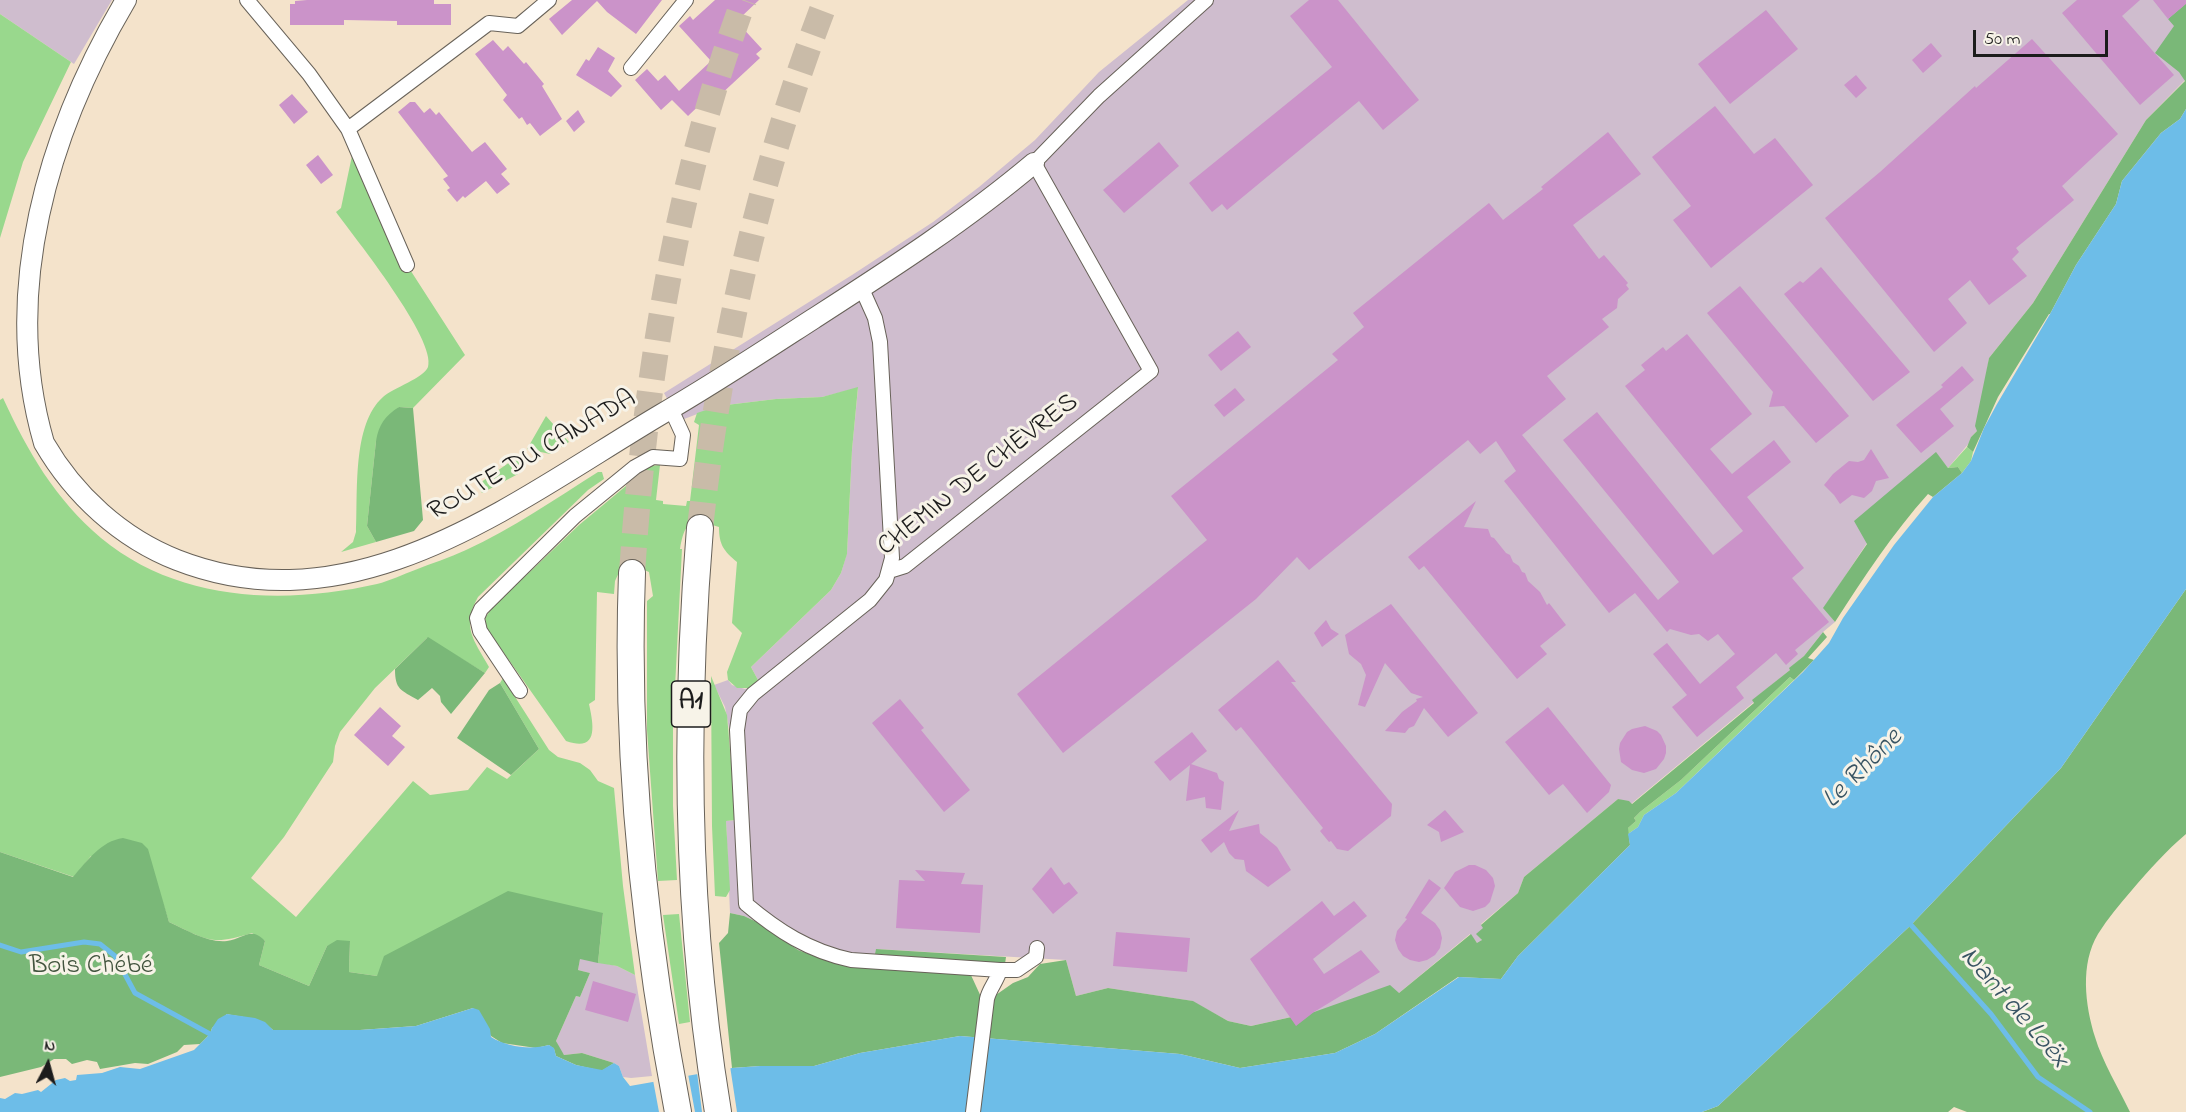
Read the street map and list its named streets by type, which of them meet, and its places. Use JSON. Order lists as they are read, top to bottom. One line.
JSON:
{"streets":{"highway":["A1"],"street":["ROUTE DU CANADA","CHEMIN DE CHÈVRES"]},"crossings":[["ROUTE DU CANADA","CHEMIN DE CHÈVRES"]],"water":["Le Rhône","Nant de Loëx"],"parks":["Bois Chébé"],"scale_bar":"50 m","north":"top"}
